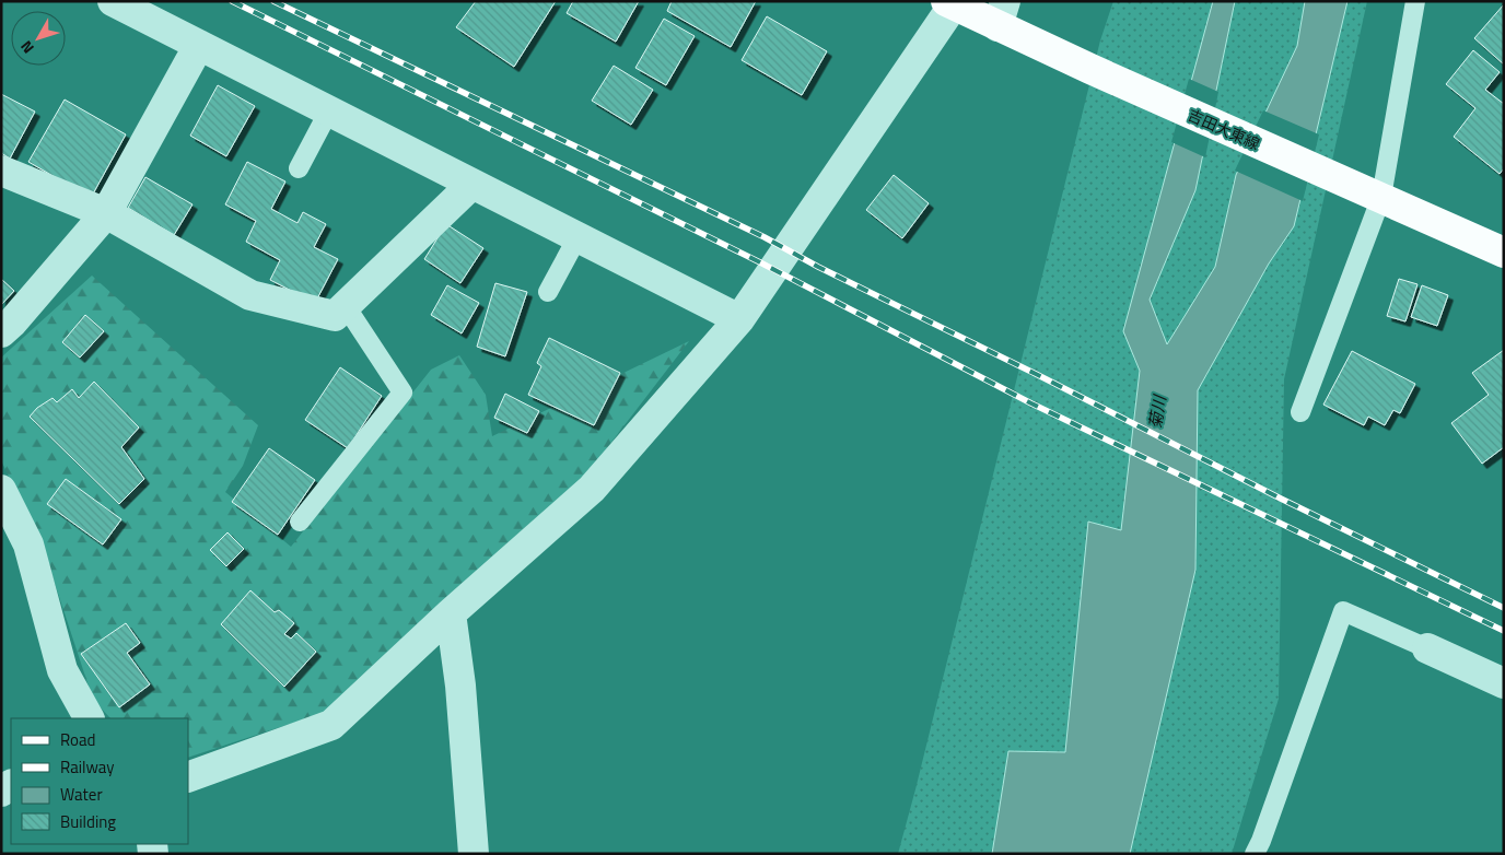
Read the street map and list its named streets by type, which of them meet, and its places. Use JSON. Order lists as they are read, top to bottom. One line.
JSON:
{"streets":{"main road":["吉田大東線"]},"water":["菊川"],"legend":["Road","Railway","Water","Building"],"north":"bottom left"}
